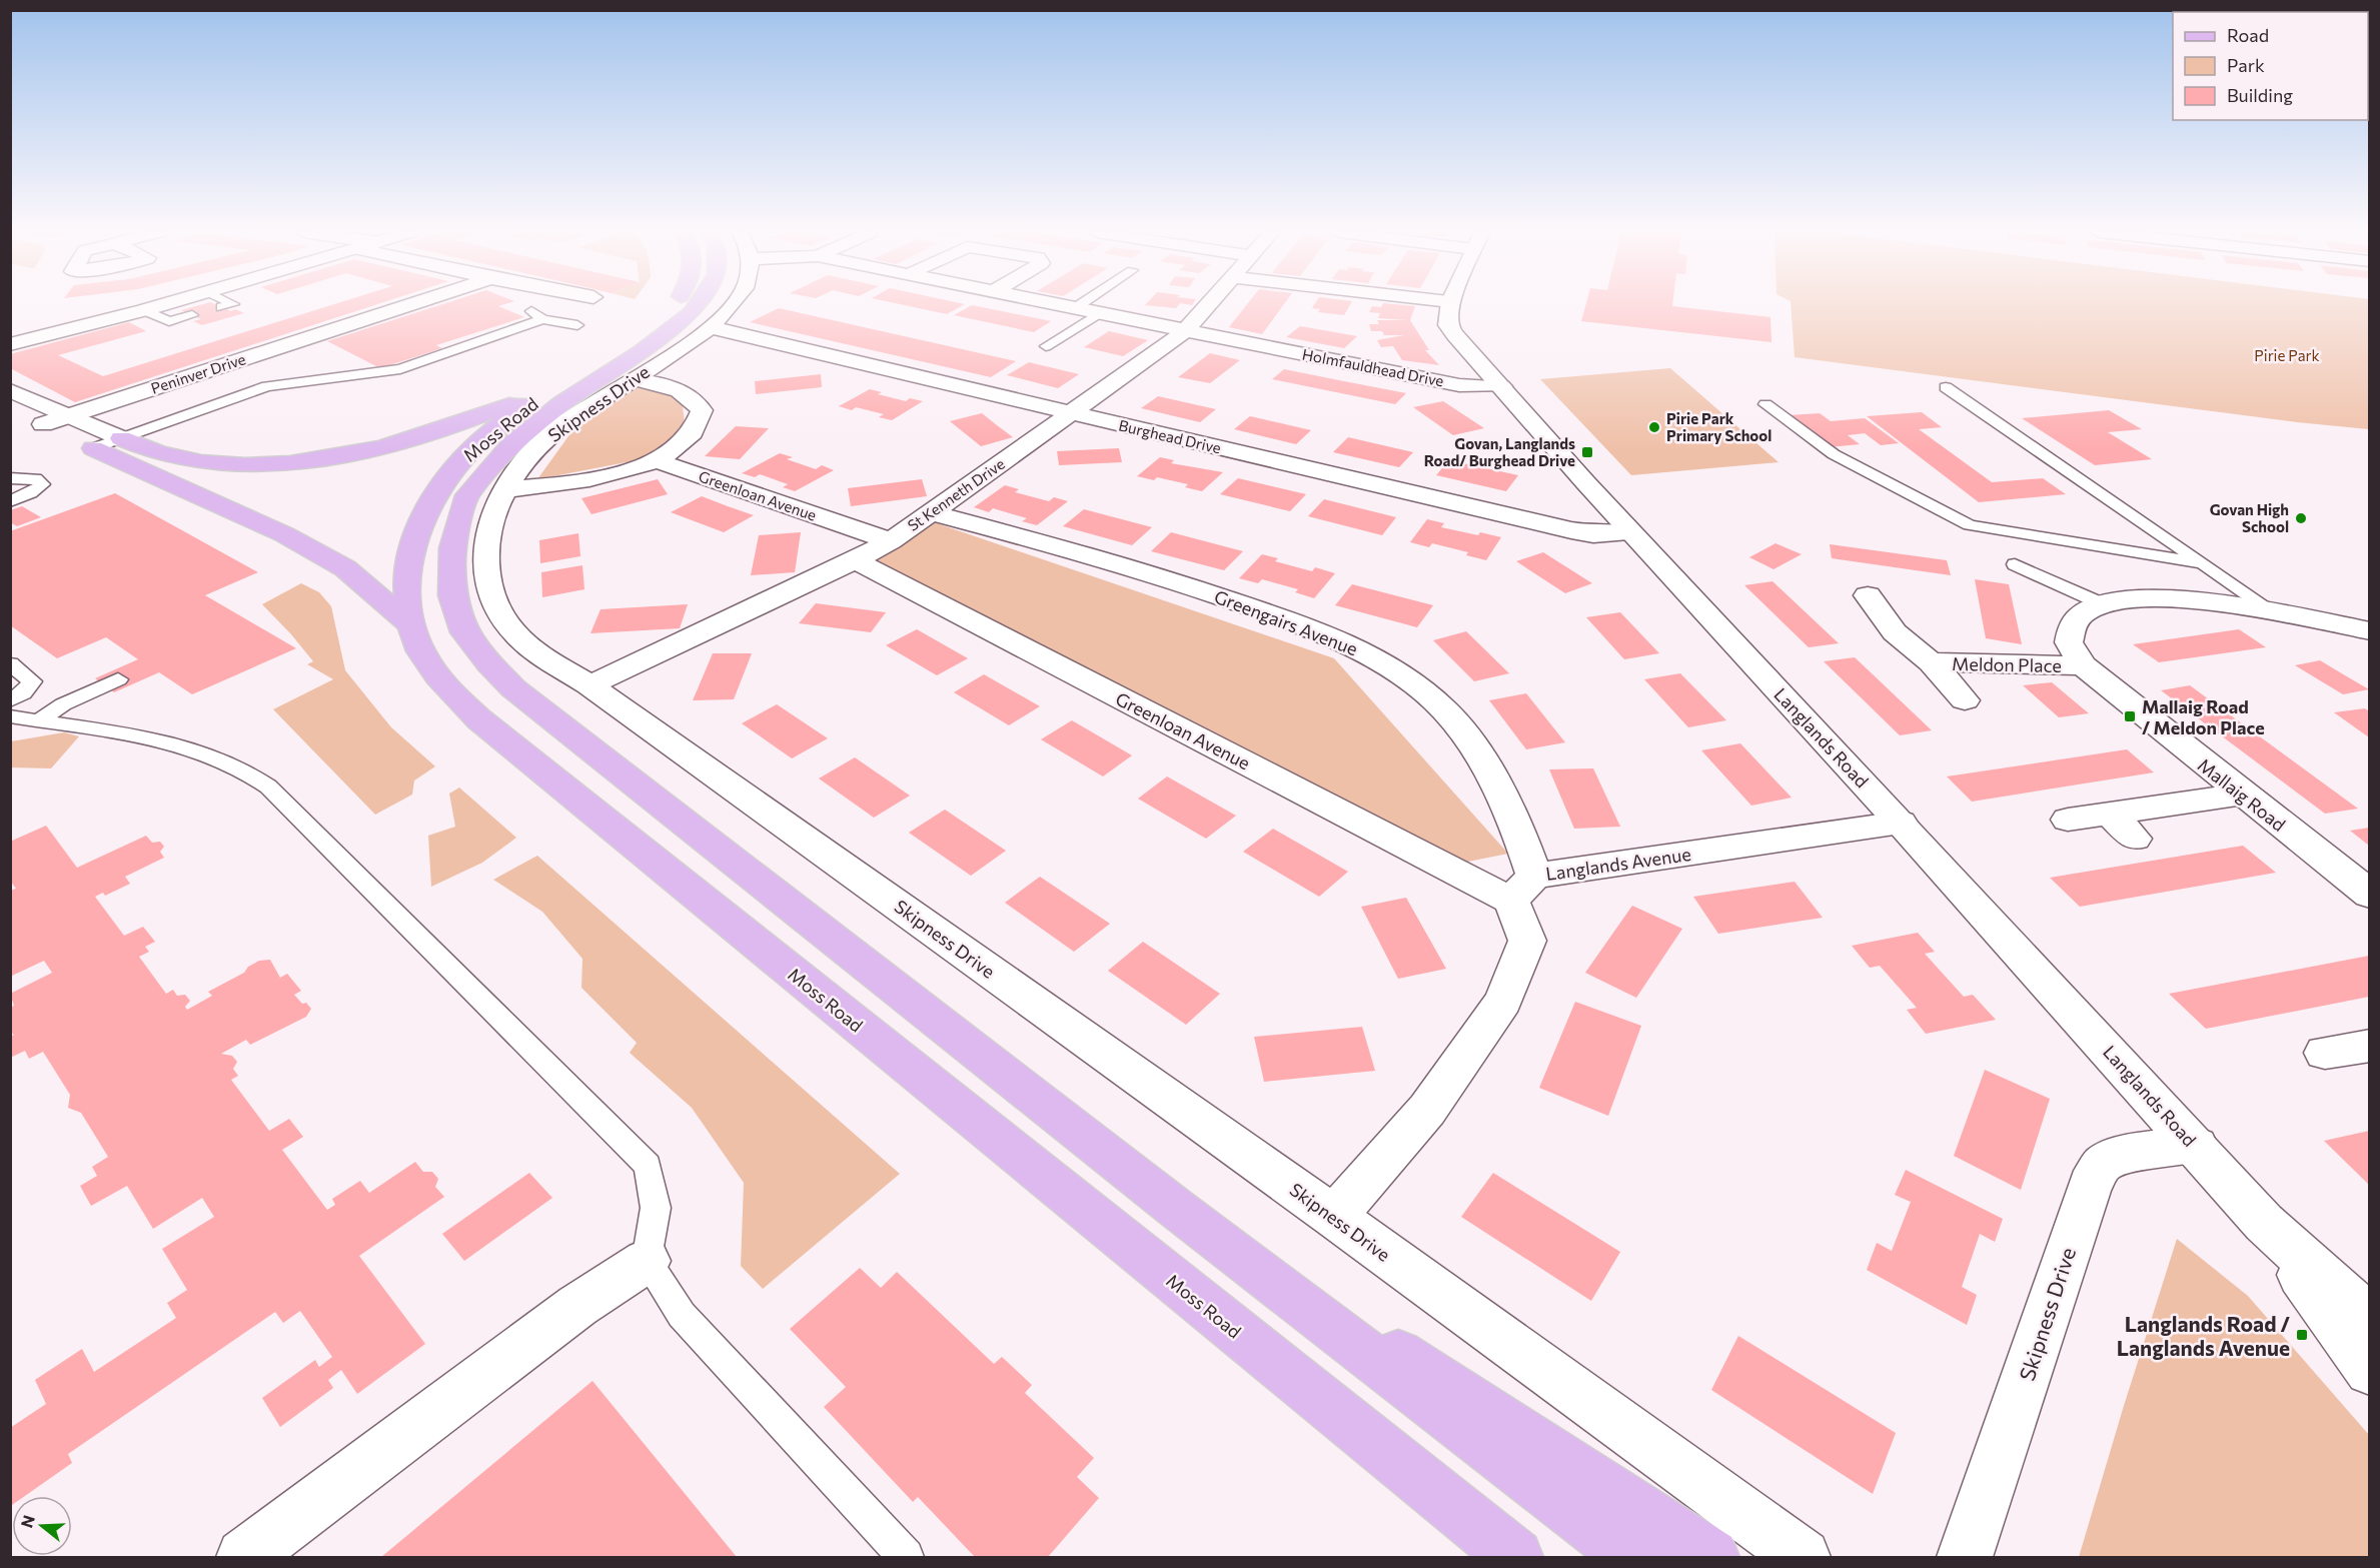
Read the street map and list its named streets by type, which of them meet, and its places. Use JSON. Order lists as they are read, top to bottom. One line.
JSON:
{"streets":{"main road":["Moss Road"],"street":["Holmfauldhead Drive","Peninver Drive","Skipness Drive","Burghead Drive","St Kenneth Drive","Greenloan Avenue","Greengairs Avenue","Meldon Place","Langlands Road","Mallaig Road","Langlands Avenue"]},"crossings":[["Holmfauldhead Drive","St Kenneth Drive"],["Holmfauldhead Drive","Langlands Road"],["Skipness Drive","Burghead Drive"],["Skipness Drive","St Kenneth Drive"],["Skipness Drive","Langlands Road"],["Burghead Drive","St Kenneth Drive"],["Burghead Drive","Langlands Road"],["St Kenneth Drive","Greenloan Avenue"],["St Kenneth Drive","Greengairs Avenue"],["Greenloan Avenue","Greengairs Avenue"],["Greenloan Avenue","Langlands Avenue"],["Greengairs Avenue","Langlands Avenue"],["Meldon Place","Mallaig Road"],["Langlands Road","Langlands Avenue"]],"parks":["Pirie Park"],"places":{"other":["Pirie Park Primary School","Govan High School"],"transit":["Govan, Langlands Road/ Burghead Drive","Mallaig Road / Meldon Place","Langlands Road / Langlands Avenue"]},"legend":["Road","Park","Building"],"north":"left"}
